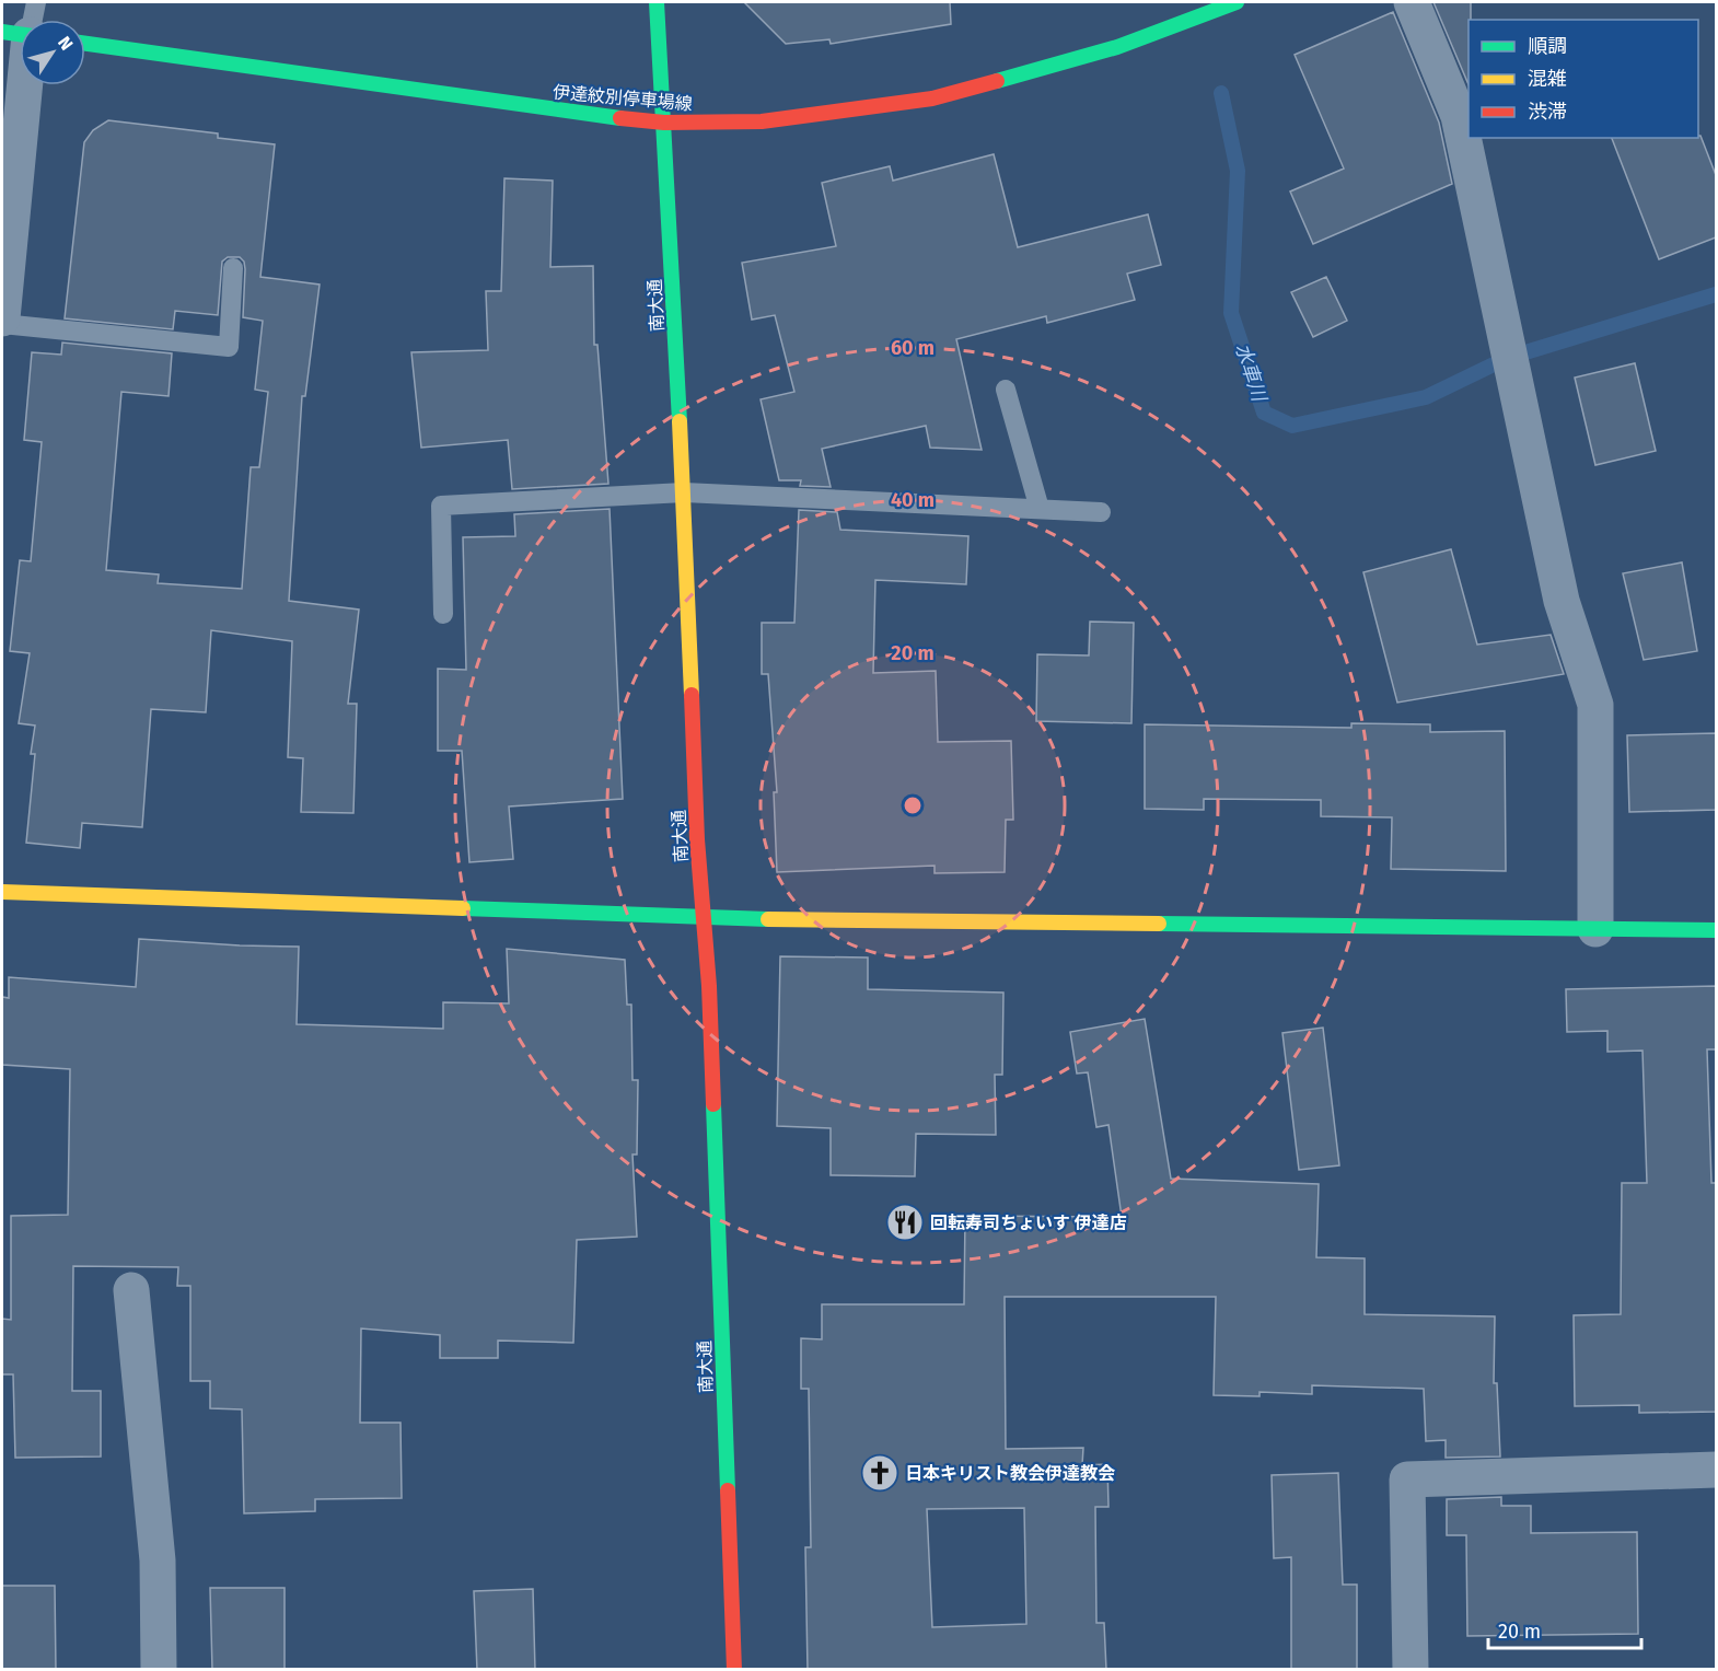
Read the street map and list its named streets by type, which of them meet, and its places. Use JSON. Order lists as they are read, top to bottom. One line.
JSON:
{"streets":{"street":["伊達紋別停車場線","南大通"]},"crossings":[["伊達紋別停車場線","南大通"]],"water":["水車川"],"places":{"restaurant":["回転寿司ちょいす 伊達店"],"church":["日本キリスト教会伊達教会"]},"legend":["順調","混雑","渋滞"],"scale_bar":"20 m","north":"top right","rings":["60 m","40 m","20 m"]}
